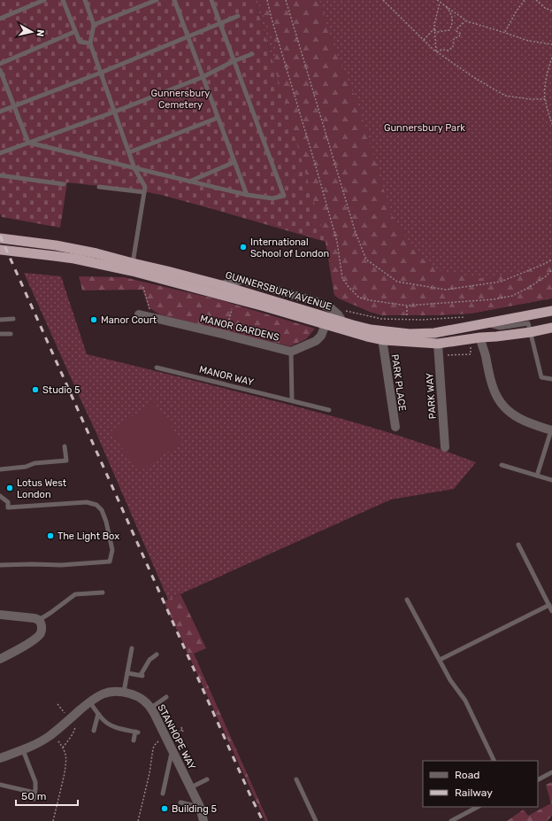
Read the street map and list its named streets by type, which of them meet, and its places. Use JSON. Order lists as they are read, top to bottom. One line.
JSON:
{"streets":{"highway":["GUNNERSBURY AVENUE"],"street":["MANOR GARDENS","PARK PLACE","PARK WAY","STANHOPE WAY"],"lane":["MANOR WAY"]},"crossings":[["GUNNERSBURY AVENUE","PARK PLACE"],["GUNNERSBURY AVENUE","PARK WAY"]],"parks":["Gunnersbury Cemetery","Gunnersbury Park"],"places":["International School of London","Manor Court","Studio 5","Lotus West London","The Light Box","Building 5"],"legend":["Road","Railway"],"scale_bar":"50 m","north":"right"}
